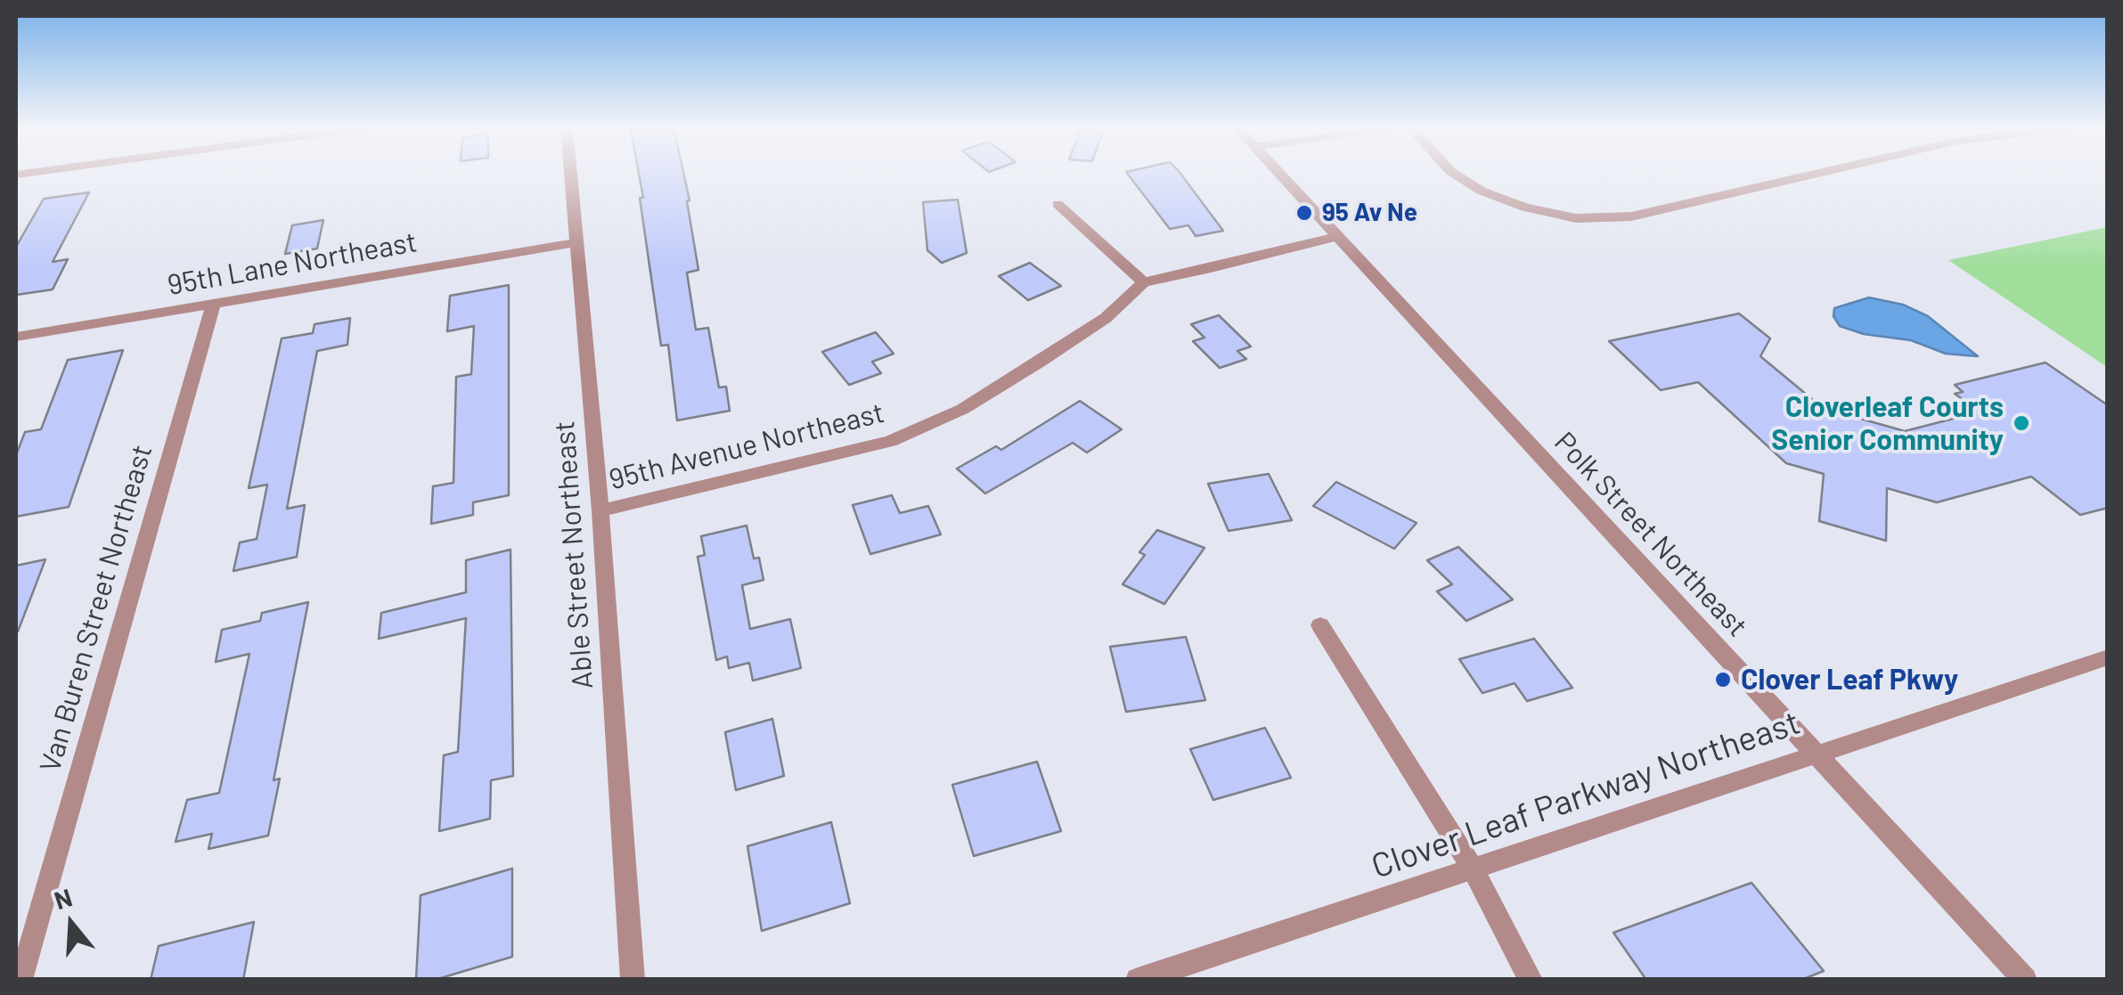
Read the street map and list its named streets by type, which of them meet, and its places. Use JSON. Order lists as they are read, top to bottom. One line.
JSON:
{"streets":{"street":["95th Lane Northeast","95th Avenue Northeast","Polk Street Northeast","Able Street Northeast","Van Buren Street Northeast","Clover Leaf Parkway Northeast"]},"crossings":[["95th Lane Northeast","Able Street Northeast"],["95th Lane Northeast","Van Buren Street Northeast"],["95th Avenue Northeast","Able Street Northeast"],["Polk Street Northeast","Clover Leaf Parkway Northeast"]],"places":["95 Av Ne","Cloverleaf Courts Senior Community","Clover Leaf Pkwy"],"north":"top"}
